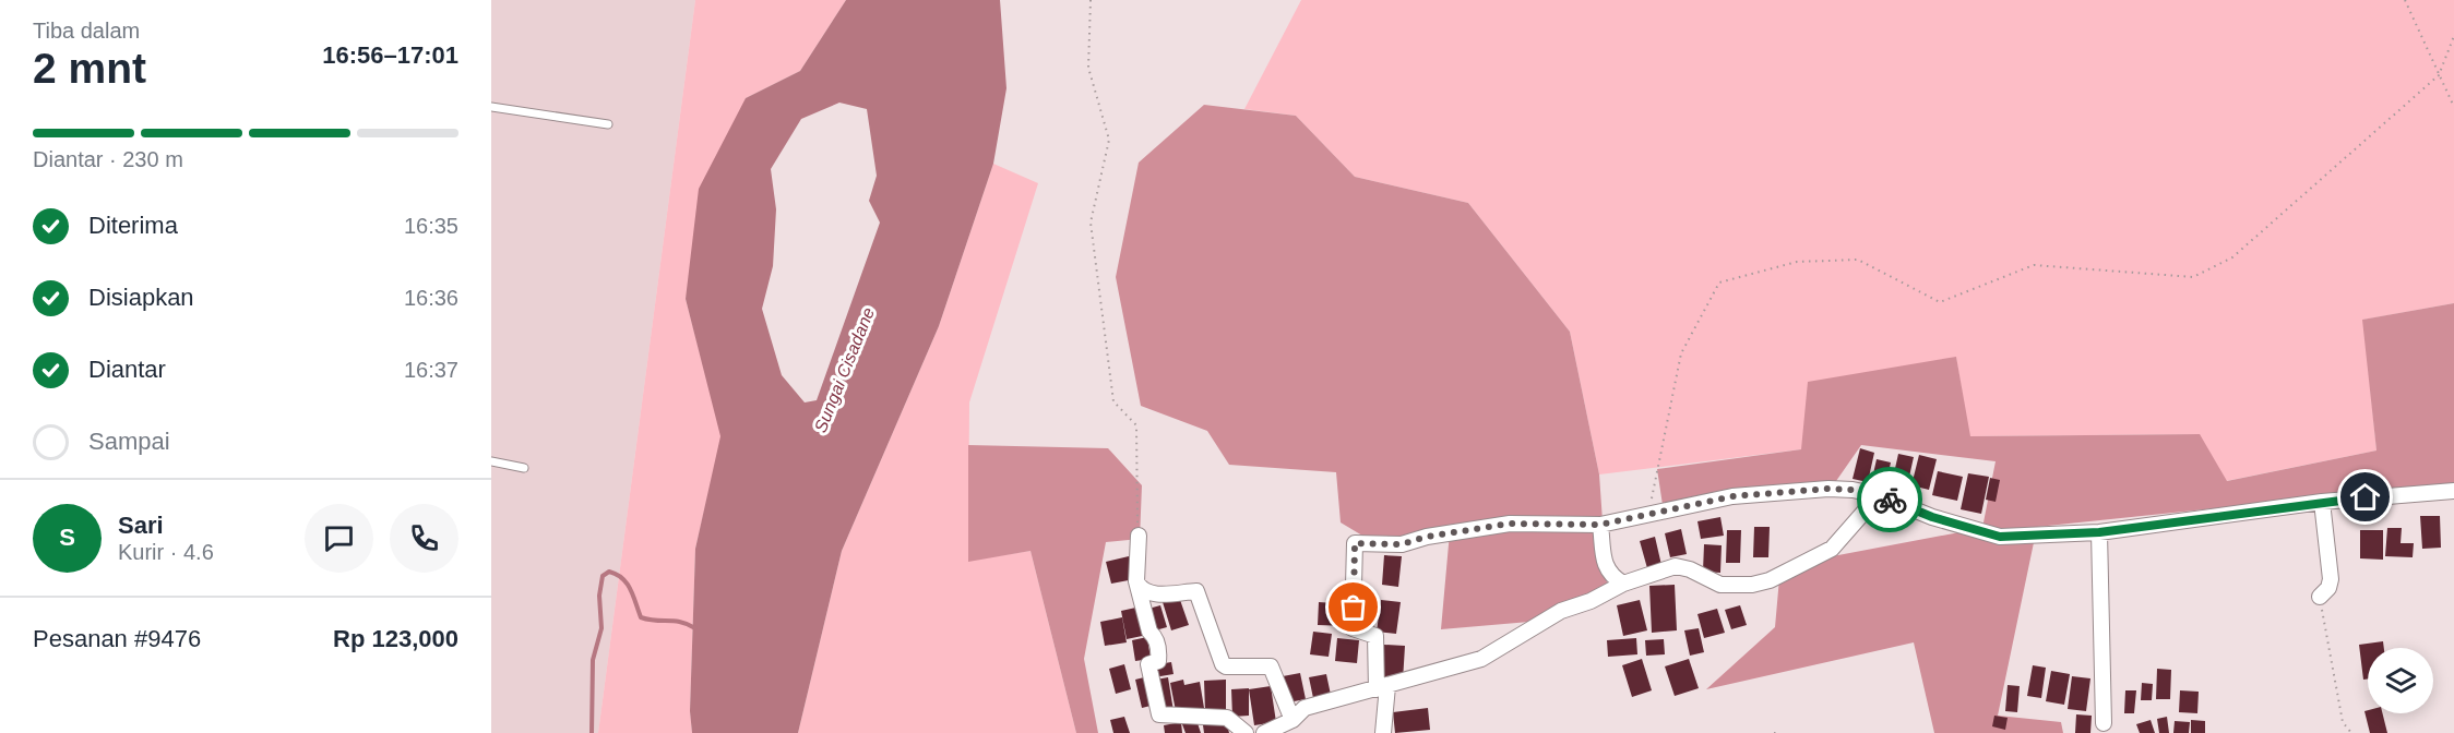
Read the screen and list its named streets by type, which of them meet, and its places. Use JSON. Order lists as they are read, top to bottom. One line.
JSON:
{"water":["Sungai Cisadane"],"page":{"heading":["2 mnt","Tiba dalam","16:56–17:01"],"panel":["Sari","Kurir · 4.6","Pesanan #9476","Rp 123,000"],"bar":"Diantar · 230 m","list":[["Diterima","16:35"],["Disiapkan","16:36"],["Diantar","16:37"],"Sampai"],"round":"S"}}
